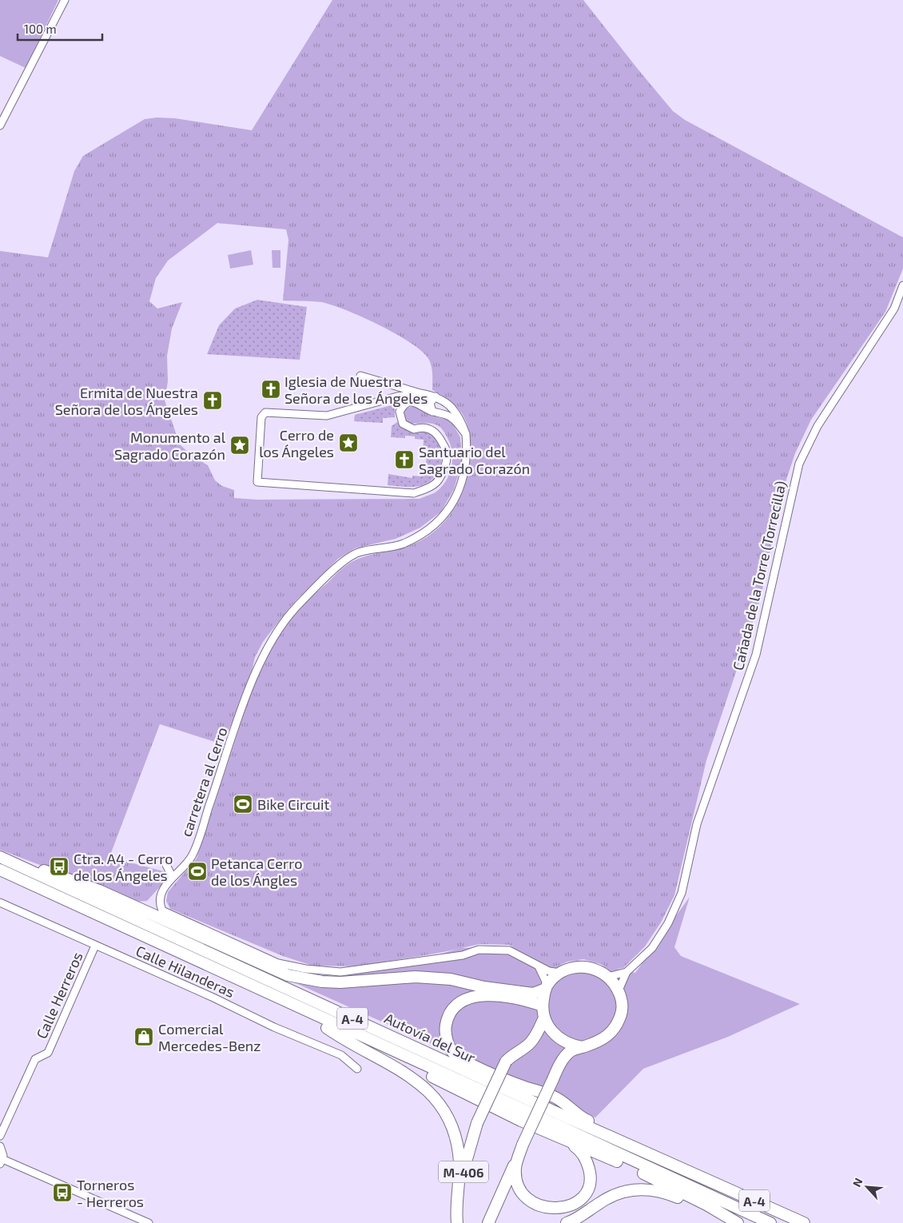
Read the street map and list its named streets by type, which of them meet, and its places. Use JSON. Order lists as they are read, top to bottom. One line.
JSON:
{"streets":{"highway":["A-4","Autovía del Sur","M-406"],"street":["Cañada de la Torre (Torrecilla)","carretera al Cerro","Calle Hilanderas","Calle Herreros"]},"crossings":[["Cañada de la Torre (Torrecilla)","M-406"],["Calle Hilanderas","Calle Herreros"]],"places":{"church":["Iglesia de Nuestra Señora de los Ángeles","Ermita de Nuestra Señora de los Ángeles","Santuario del Sagrado Corazón"],"place":["Cerro de los Ángeles","Monumento al Sagrado Corazón"],"sports":["Bike Circuit","Petanca Cerro de los Ángles"],"bus stop":["Ctra. A4 - Cerro de los Ángeles","Torneros - Herreros"],"shop":["Comercial Mercedes-Benz"]},"scale_bar":"100 m","north":"top left"}
